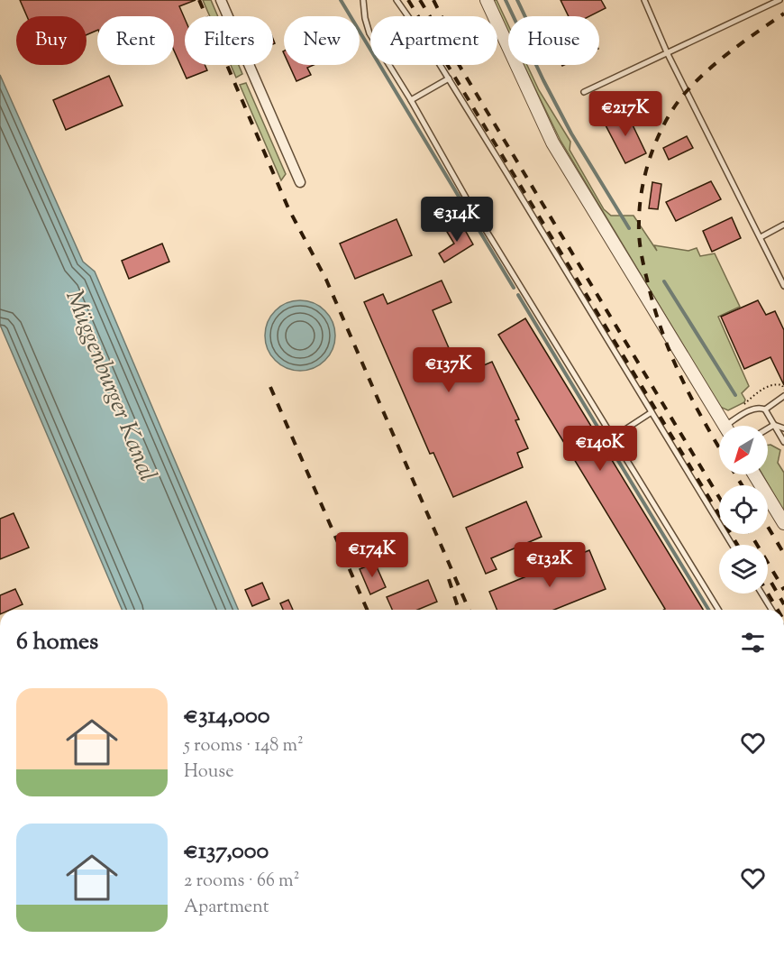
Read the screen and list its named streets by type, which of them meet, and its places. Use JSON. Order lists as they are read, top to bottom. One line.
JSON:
{"water":["Müggenburger Kanal"],"north":"bottom left","page":{"chip":["Buy","Rent","Filters","New","Apartment","House"],"price":["€217K","€314K","€137K","€140K","€174K","€132K"],"heading":"6 homes","list":[{"name":"€314,000","note":"5 rooms · 148 m² · House"},{"name":"€137,000","note":"2 rooms · 66 m² · Apartment"}]}}
